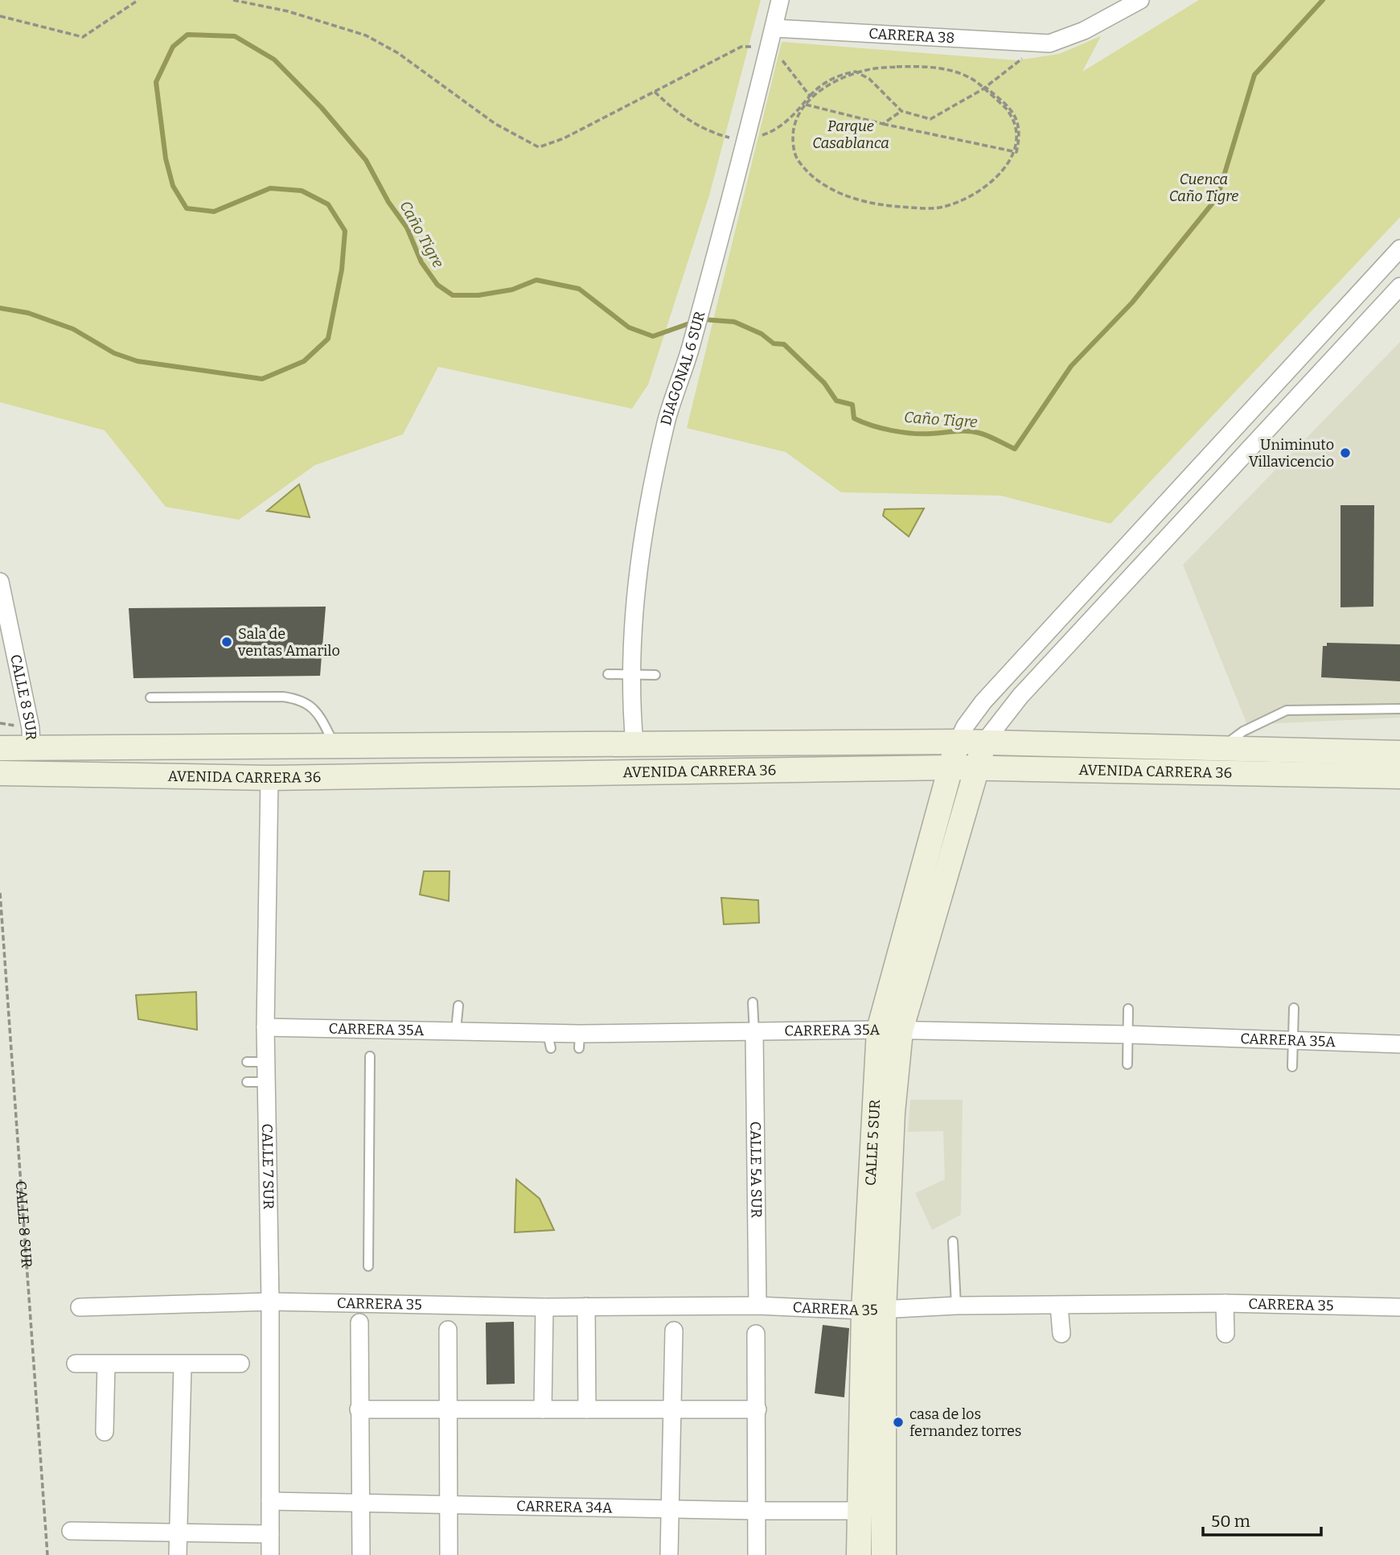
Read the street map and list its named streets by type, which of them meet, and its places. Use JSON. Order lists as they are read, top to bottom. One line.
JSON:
{"streets":{"main road":["AVENIDA CARRERA 36","CALLE 5 SUR"],"street":["CARRERA 38","DIAGONAL 6 SUR","CALLE 8 SUR","CARRERA 35A","CALLE 7 SUR","CALLE 5A SUR","CARRERA 35","CARRERA 34A"]},"crossings":[["CARRERA 38","DIAGONAL 6 SUR"],["DIAGONAL 6 SUR","AVENIDA CARRERA 36"],["CALLE 8 SUR","AVENIDA CARRERA 36"],["AVENIDA CARRERA 36","CALLE 5 SUR"],["AVENIDA CARRERA 36","CALLE 7 SUR"],["CARRERA 35A","CALLE 5 SUR"],["CARRERA 35A","CALLE 7 SUR"],["CARRERA 35A","CALLE 5A SUR"],["CALLE 5 SUR","CARRERA 35"],["CALLE 5 SUR","CARRERA 34A"],["CALLE 7 SUR","CARRERA 35"],["CALLE 7 SUR","CARRERA 34A"],["CALLE 5A SUR","CARRERA 35"]],"water":["Caño Tigre"],"parks":["Parque Casablanca","Cuenca Caño Tigre"],"places":["Uniminuto Villavicencio","Sala de ventas Amarilo","casa de los fernandez torres"],"scale_bar":"50 m"}
